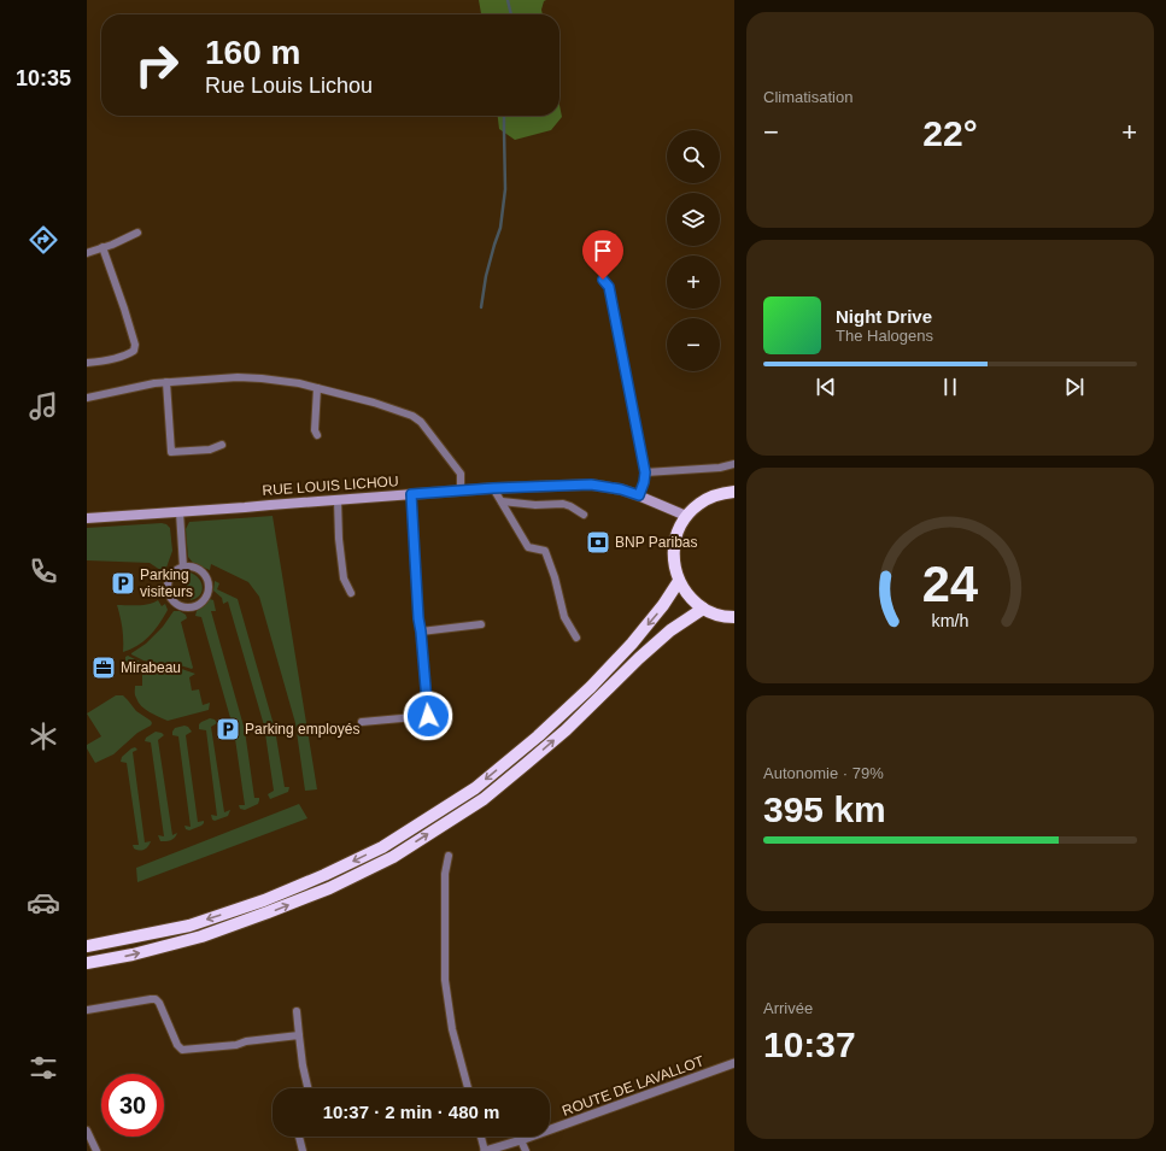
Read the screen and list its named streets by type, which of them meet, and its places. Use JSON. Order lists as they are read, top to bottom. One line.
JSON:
{"streets":{"main road":["RUE LOUIS LICHOU"],"street":["ROUTE DE LAVALLOT"]},"places":{"bank":["BNP Paribas"],"parking":["Parking visiteurs","Parking employés"],"office":["Mirabeau"]},"page":{"tabs":"10:35","tile":["Climatisation",["Autonomie · 79%","395 km"],["Arrivée","10:37"]],"turn":["160 m","Rue Louis Lichou"],"heat":["−","22°","+"],"map_buttons":["+","−"],"song":["Night Drive","The Halogens"],"limit":"30","trip":"10:37 · 2 min · 480 m","gauge":["24","km/h"]}}
